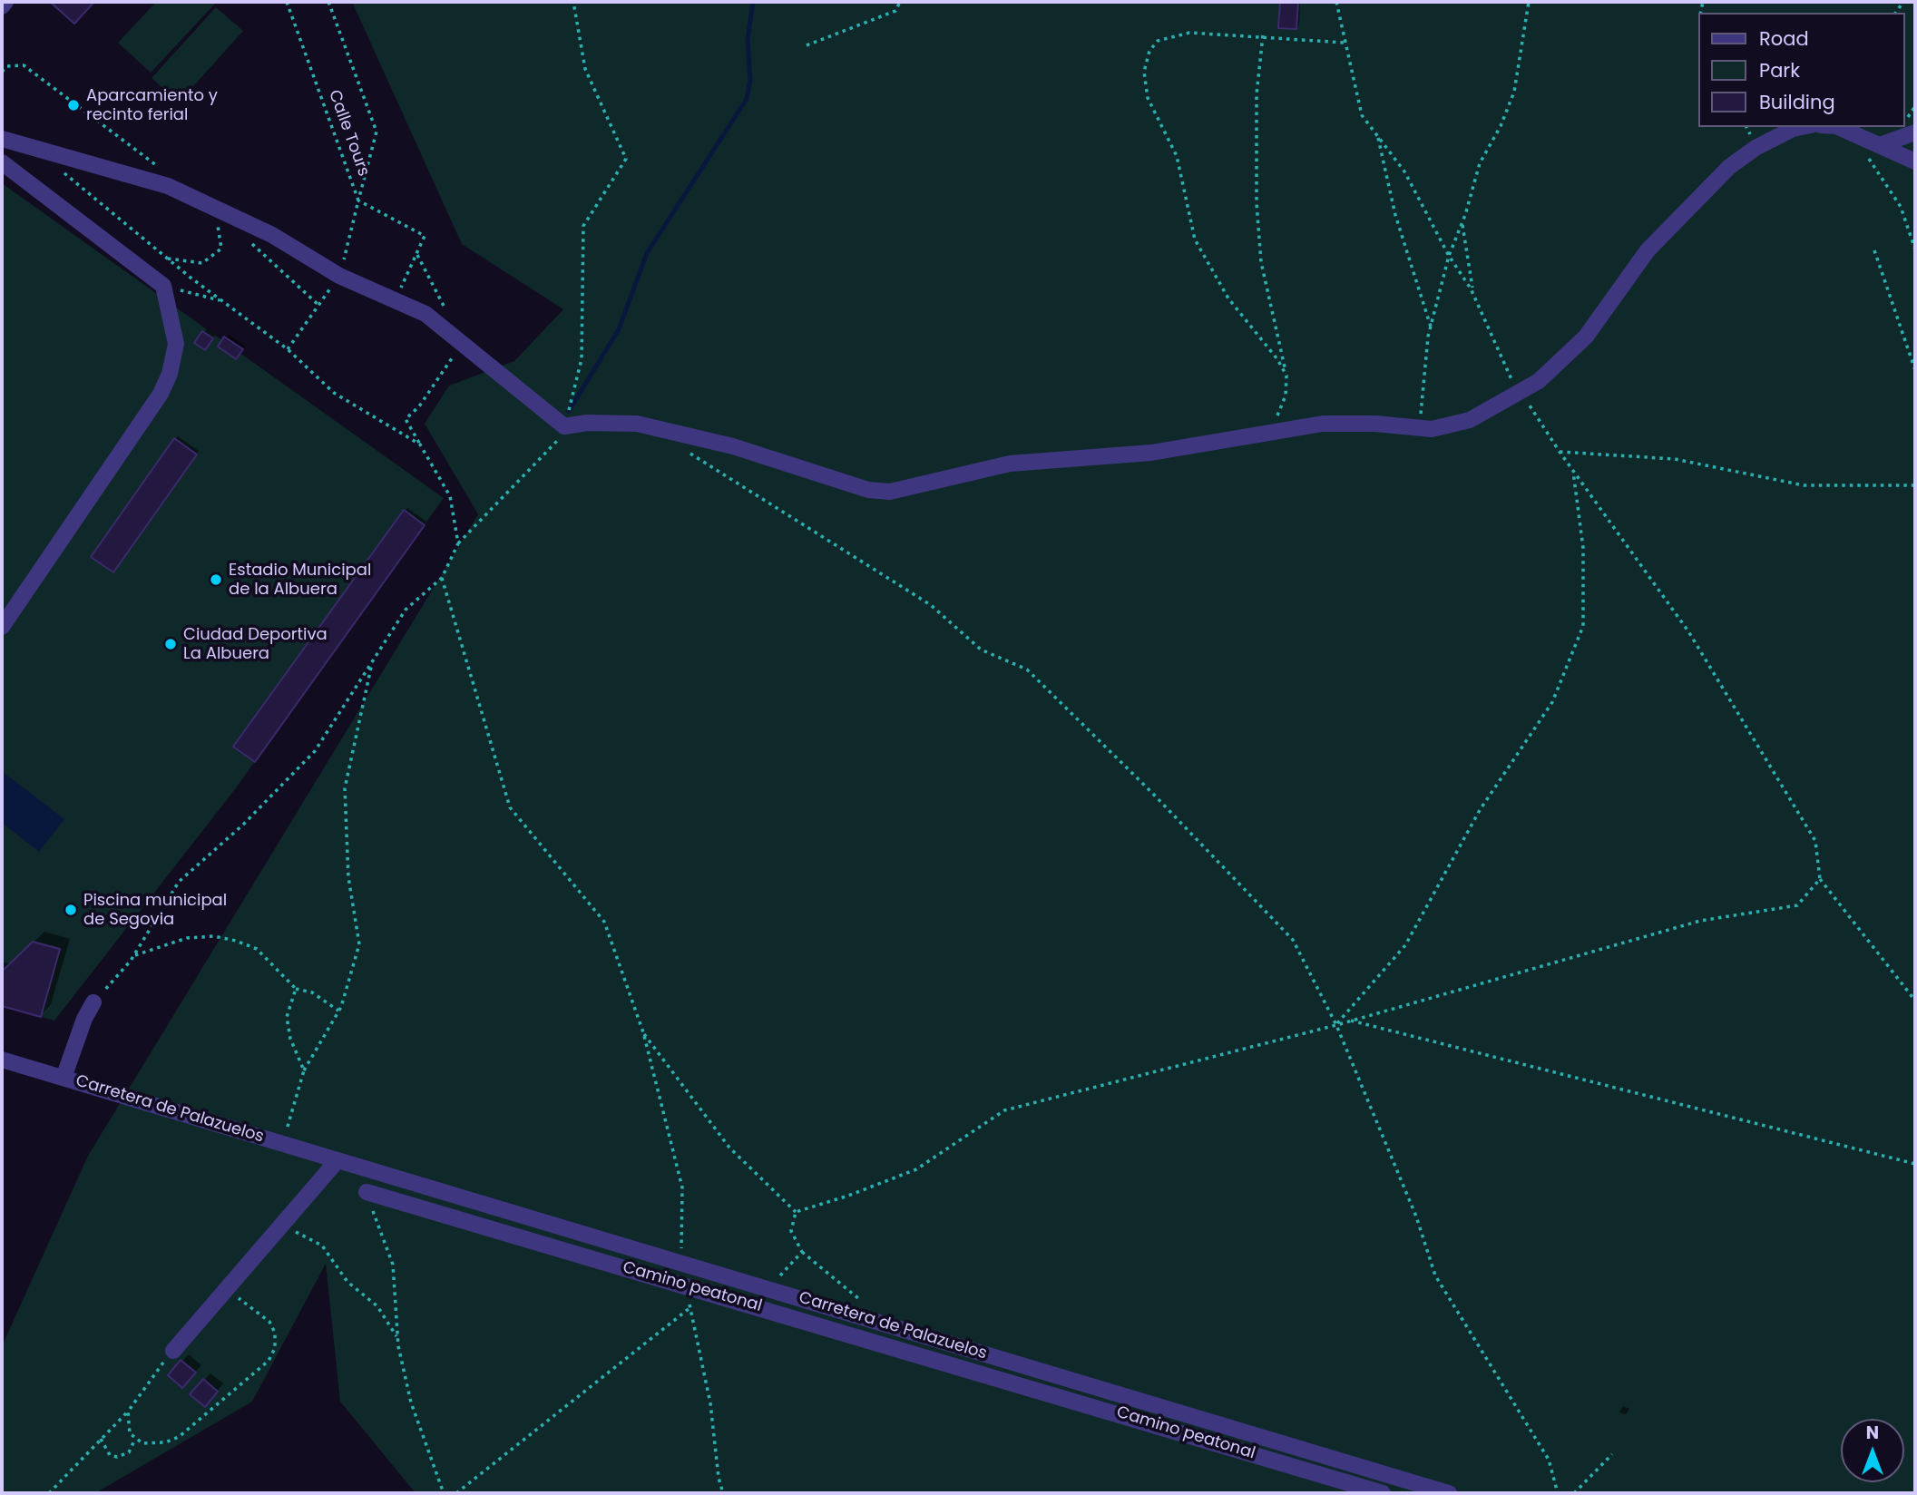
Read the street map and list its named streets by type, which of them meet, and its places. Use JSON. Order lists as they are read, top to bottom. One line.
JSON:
{"streets":{"street":["Carretera de Palazuelos","Camino peatonal"],"path":["Calle Tours"]},"places":["Aparcamiento y recinto ferial","Estadio Municipal de la Albuera","Ciudad Deportiva La Albuera","Piscina municipal de Segovia"],"legend":["Road","Park","Building"],"north":"top"}
